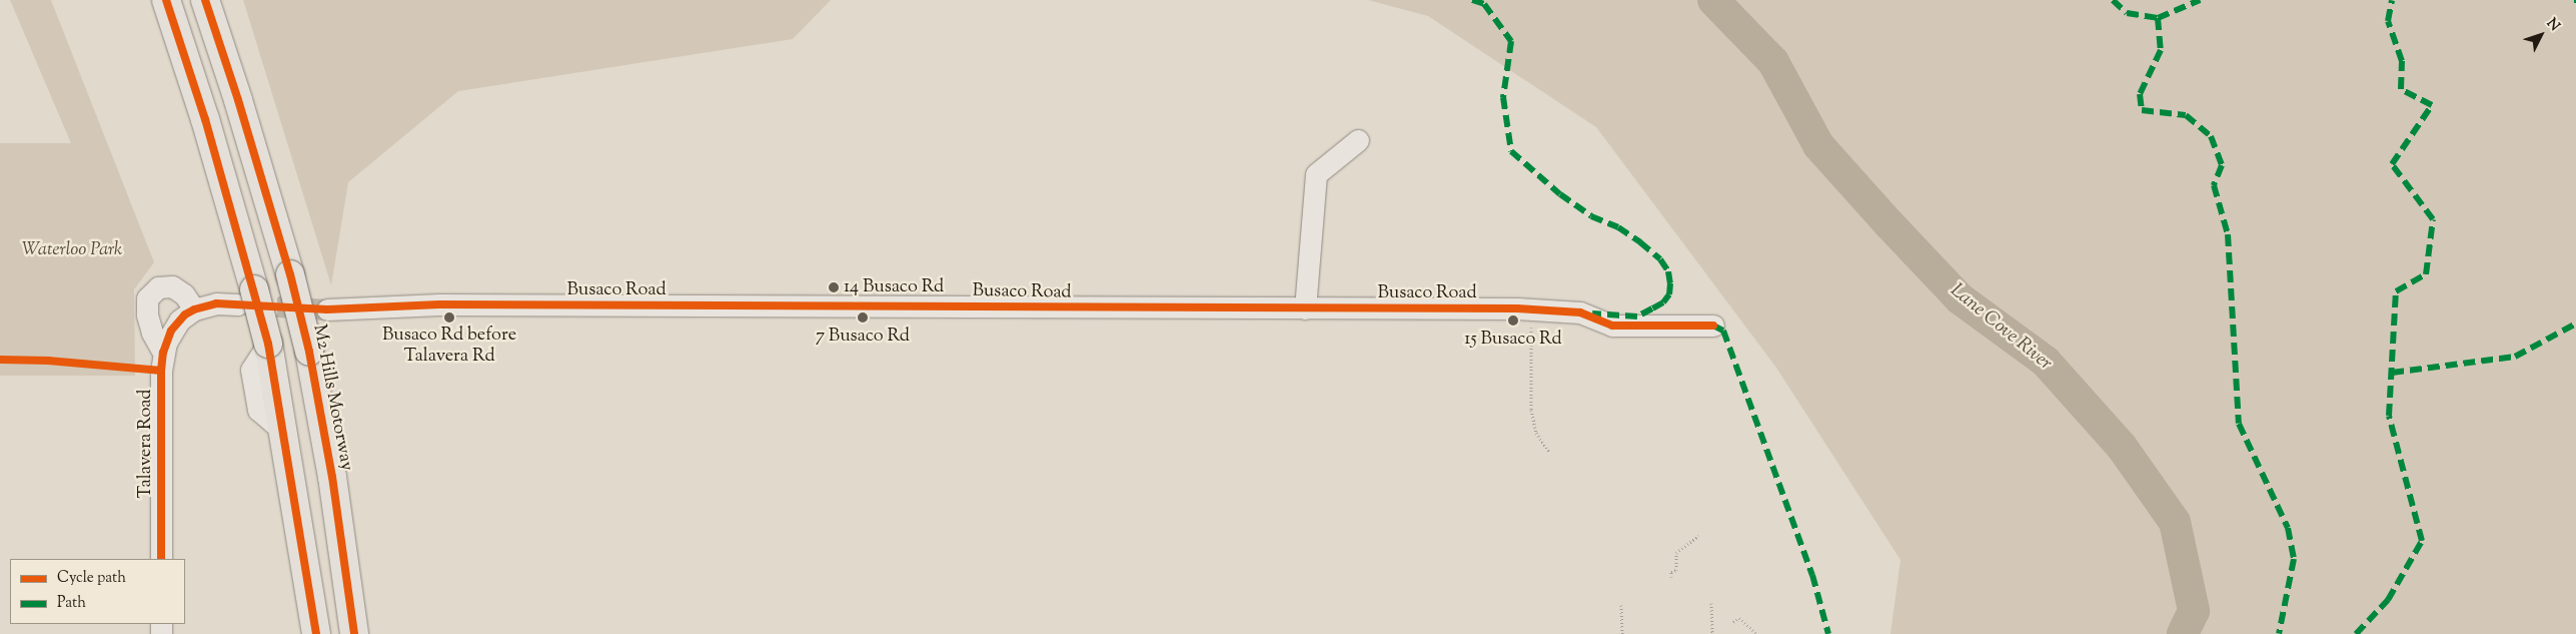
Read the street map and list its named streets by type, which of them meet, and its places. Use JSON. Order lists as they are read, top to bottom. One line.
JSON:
{"streets":{"highway":["M2 Hills Motorway"],"street":["Busaco Road","Talavera Road"]},"water":["Lane Cove River"],"parks":["Waterloo Park"],"places":["14 Busaco Rd","Busaco Rd before Talavera Rd","7 Busaco Rd","15 Busaco Rd"],"legend":["Cycle path","Path"],"north":"top right"}
